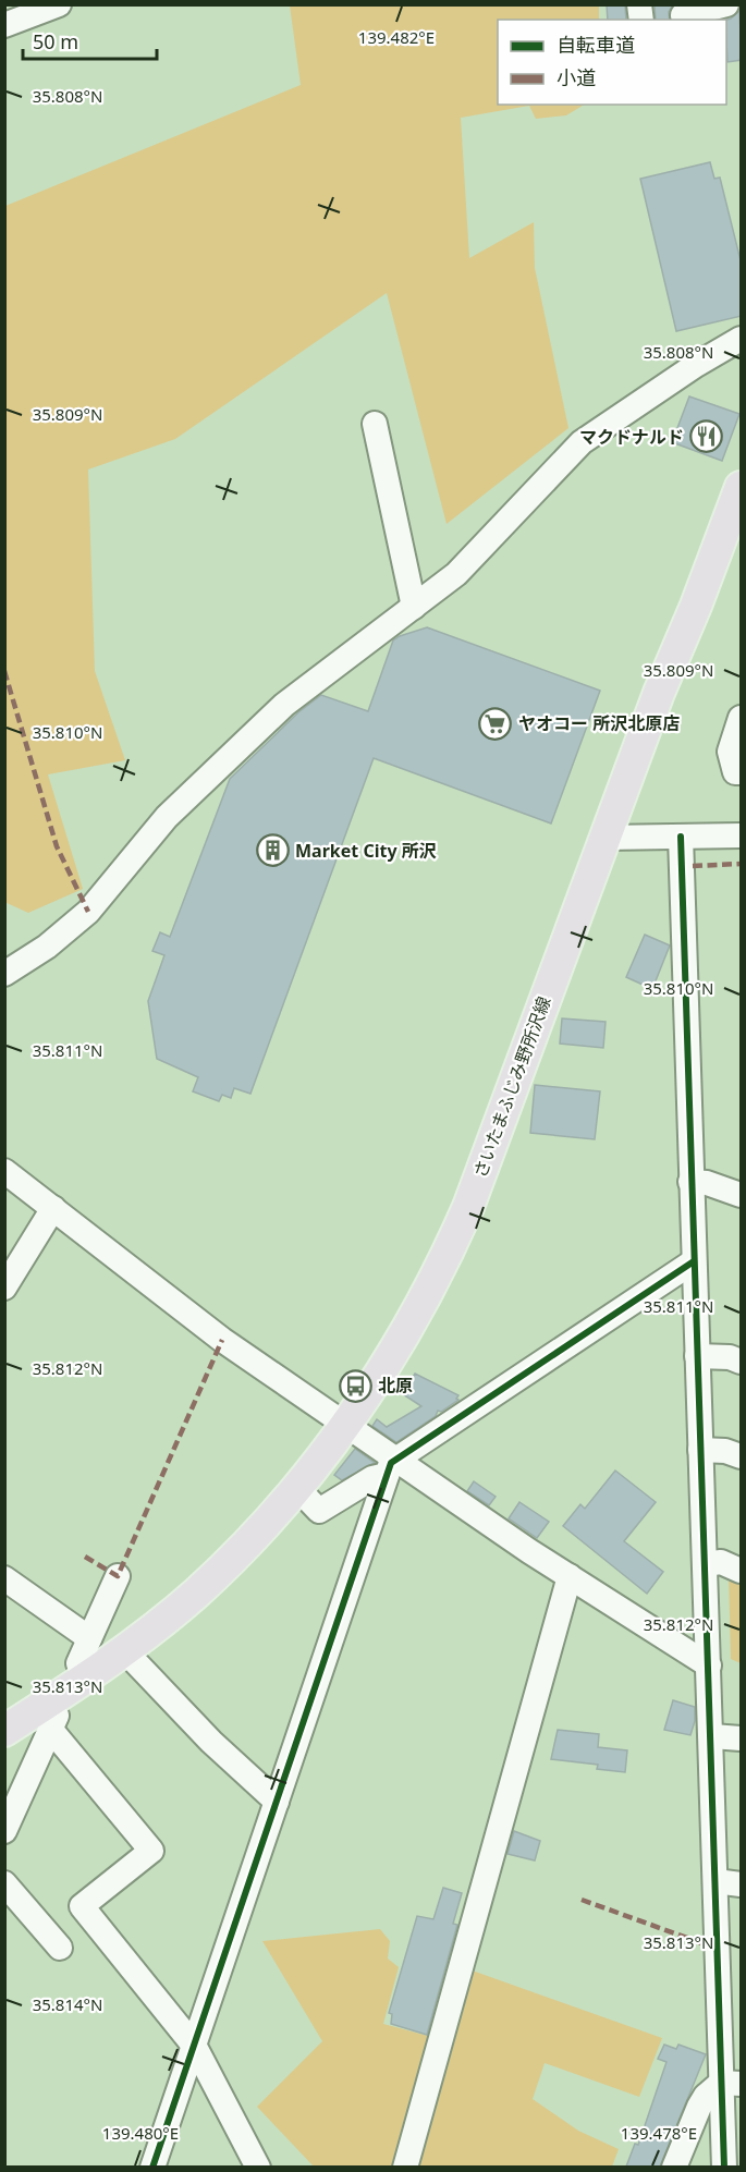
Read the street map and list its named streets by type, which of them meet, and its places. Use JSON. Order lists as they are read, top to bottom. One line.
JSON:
{"streets":{"main road":["さいたまふじみ野所沢線"]},"places":{"restaurant":["マクドナルド"],"supermarket":["ヤオコー 所沢北原店"],"building":["Market City 所沢"],"bus stop":["北原"]},"legend":["自転車道","小道"],"scale_bar":"50 m","coordinates":["139.482°E","35.808°N","35.809°N","35.810°N","35.811°N","35.812°N","35.813°N","35.814°N","139.480°E","139.478°E"]}
